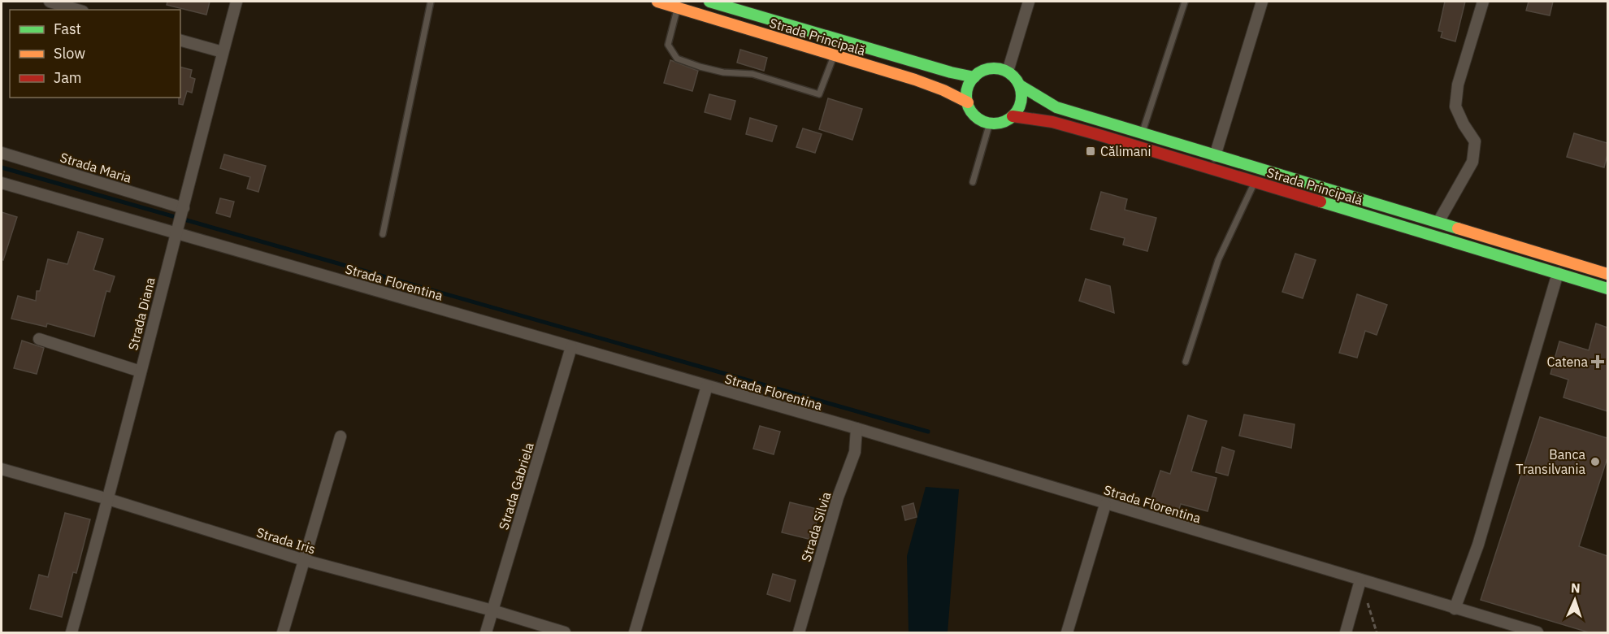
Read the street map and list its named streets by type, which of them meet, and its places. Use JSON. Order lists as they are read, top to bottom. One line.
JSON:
{"streets":{"main road":["Strada Principală"],"street":["Strada Maria","Strada Florentina","Strada Diana","Strada Gabriela","Strada Silvia","Strada Iris"]},"crossings":[["Strada Maria","Strada Diana"],["Strada Florentina","Strada Diana"],["Strada Florentina","Strada Gabriela"],["Strada Florentina","Strada Silvia"],["Strada Diana","Strada Iris"],["Strada Gabriela","Strada Iris"]],"places":{"transit":["Călimani"],"health":["Catena"],"other":["Banca Transilvania"]},"legend":["Fast","Slow","Jam"],"north":"top"}
